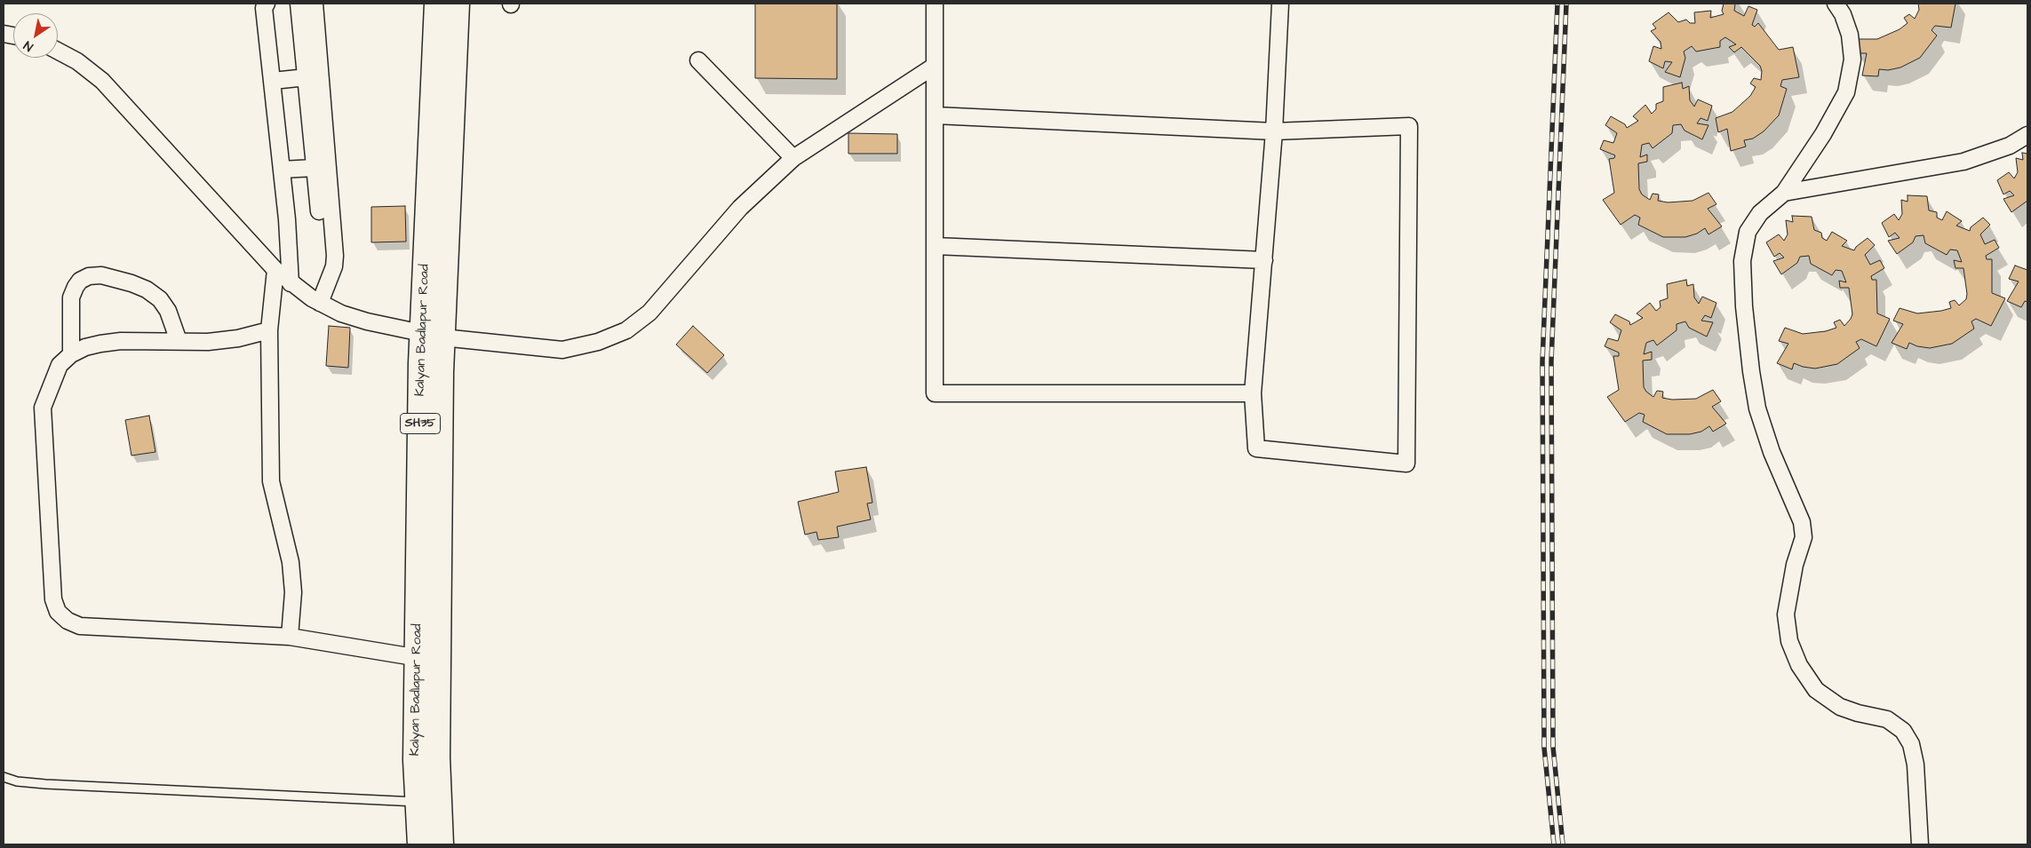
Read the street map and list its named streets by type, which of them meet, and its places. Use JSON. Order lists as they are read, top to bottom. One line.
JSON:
{"streets":{"main road":["Kalyan Badlapur Road","SH35"]},"north":"bottom left"}
